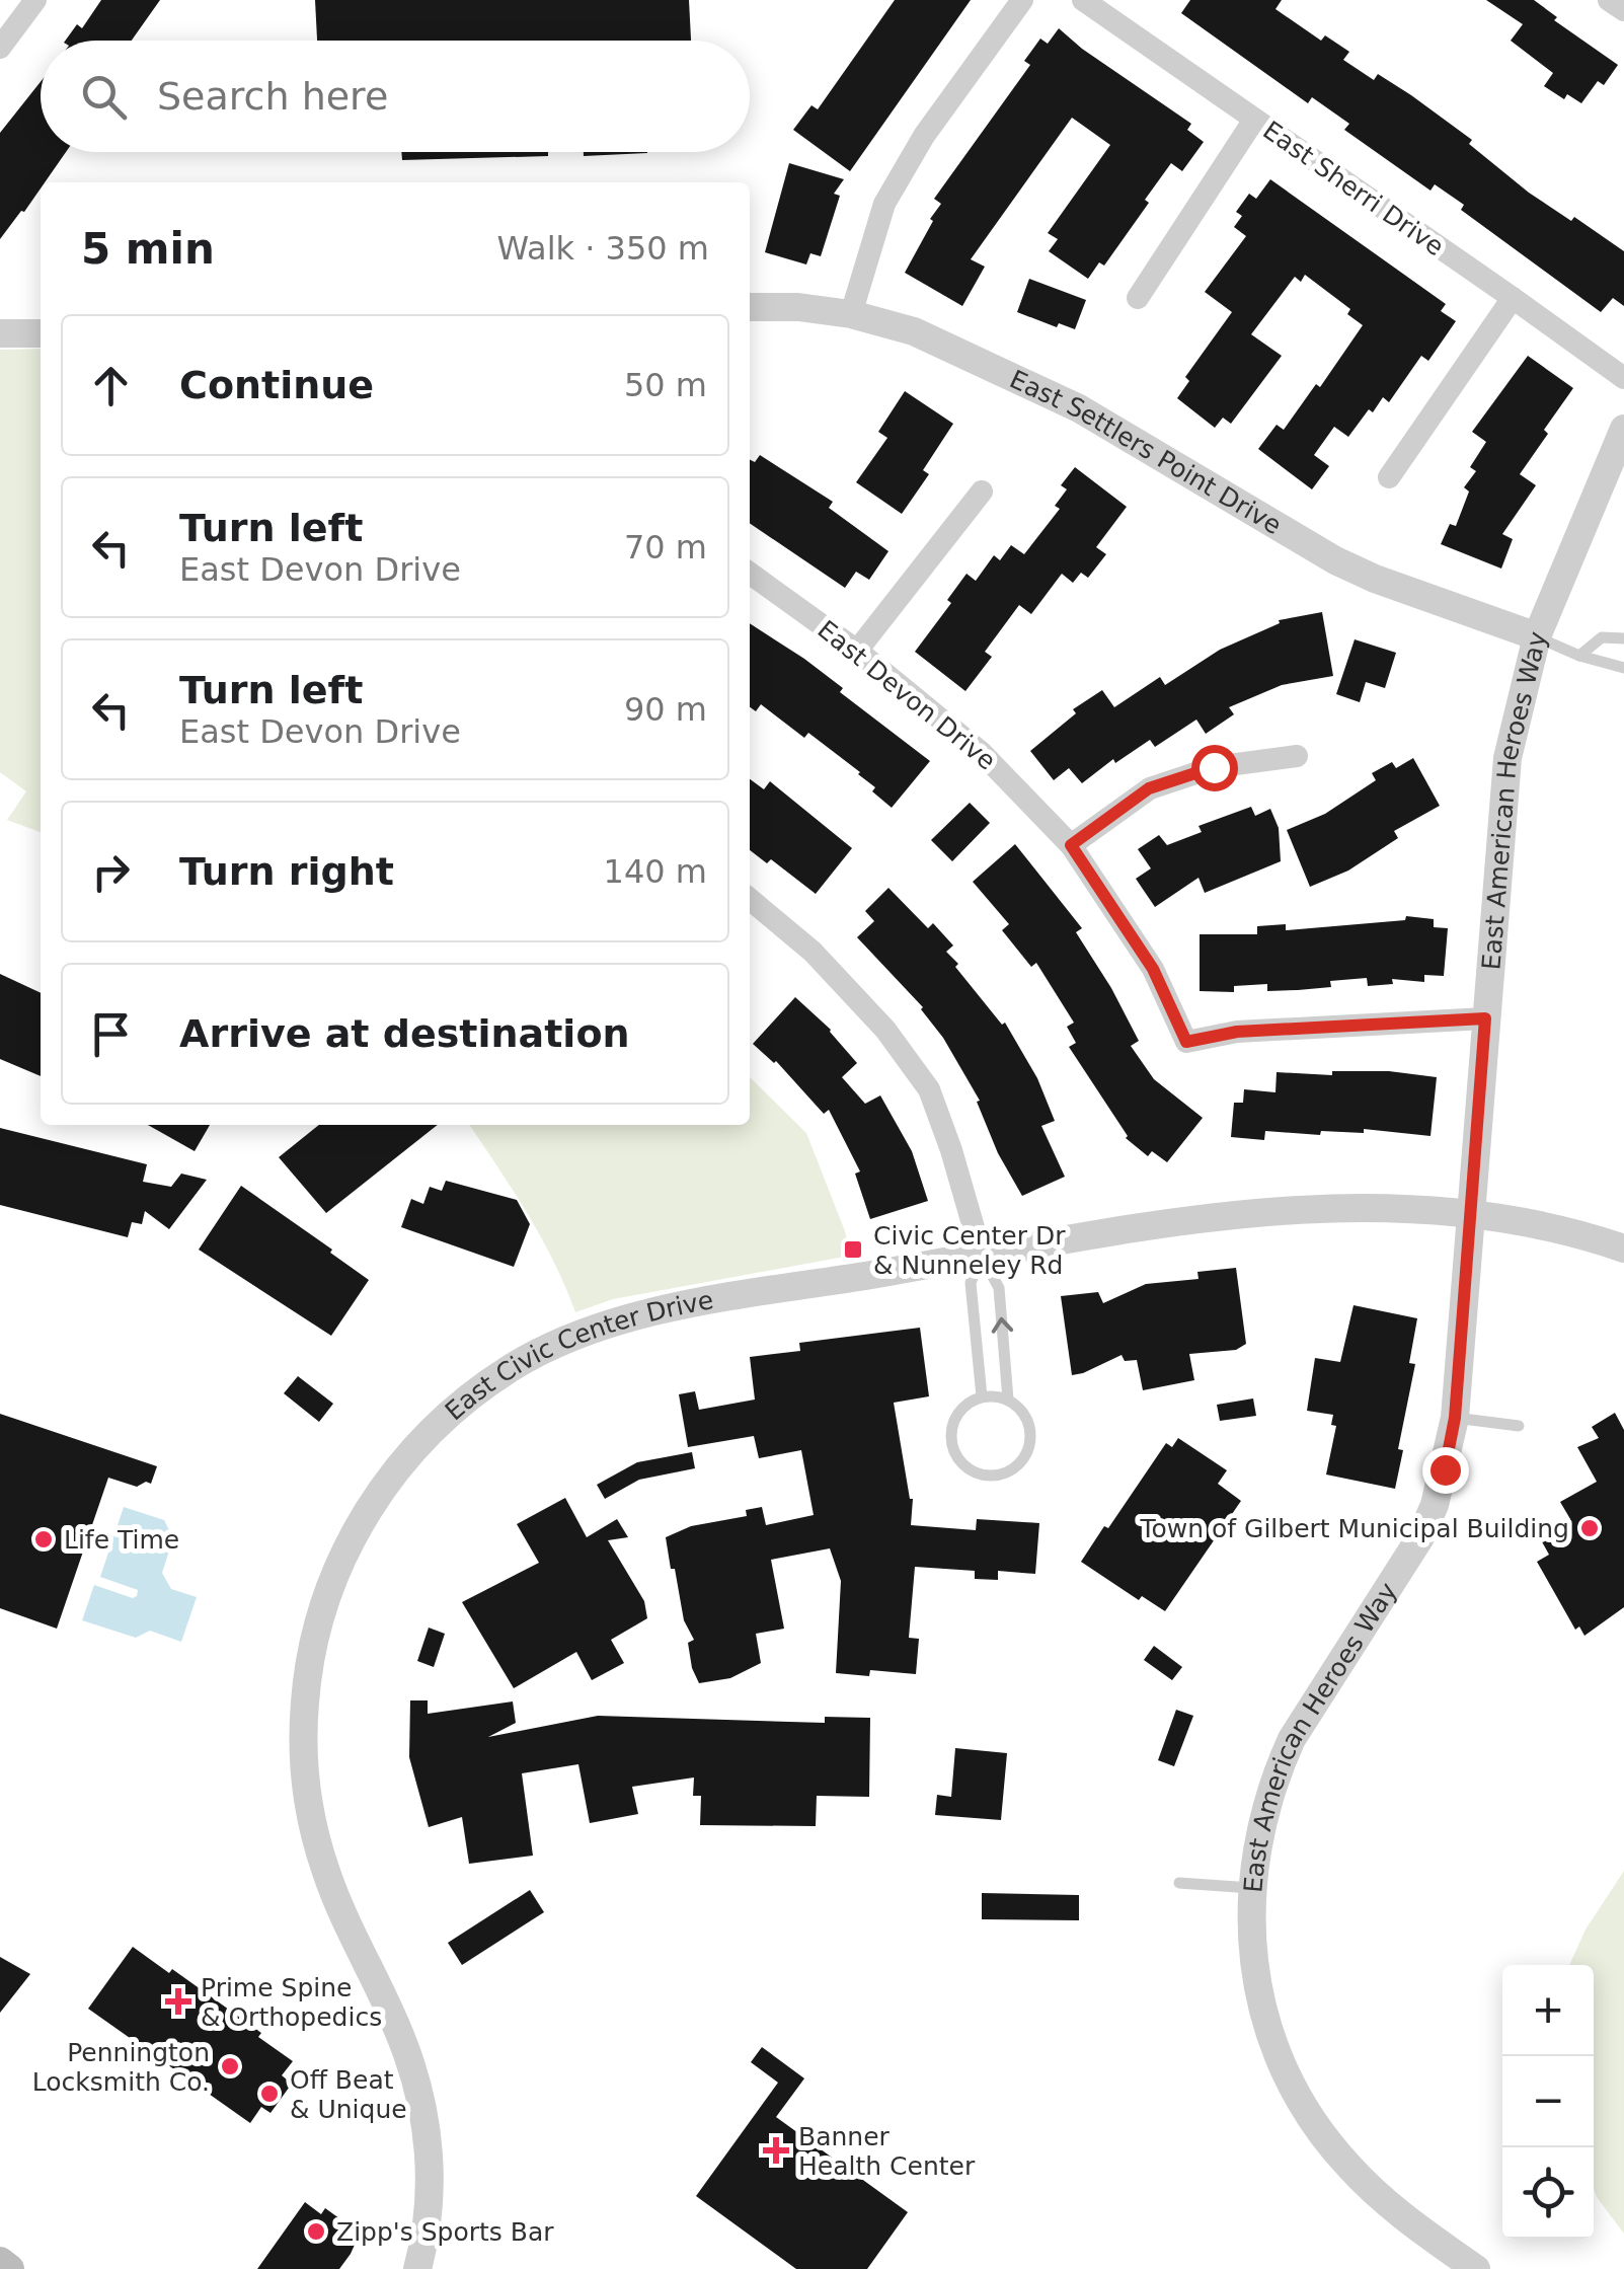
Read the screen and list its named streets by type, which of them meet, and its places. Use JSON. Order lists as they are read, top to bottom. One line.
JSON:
{"streets":{"street":["East Sherri Drive","East Settlers Point Drive","East Devon Drive","East American Heroes Way","East Civic Center Drive"]},"crossings":[["East Settlers Point Drive","East American Heroes Way"],["East Devon Drive","East American Heroes Way"],["East American Heroes Way","East Civic Center Drive"]],"places":{"transit":["Civic Center Dr & Nunneley Rd"],"other":["Town of Gilbert Municipal Building","Life Time","Pennington Locksmith Co.","Off Beat & Unique","Zipp's Sports Bar"],"health":["Prime Spine & Orthopedics","Banner Health Center"]},"page":{"search":"Search here","heading":["5 min","Walk · 350 m"],"list":[["Continue","50 m"],["Turn left","East Devon Drive","70 m"],["Turn left","East Devon Drive","90 m"],["Turn right","140 m"],"Arrive at destination"],"map_buttons":["+","−"]}}
